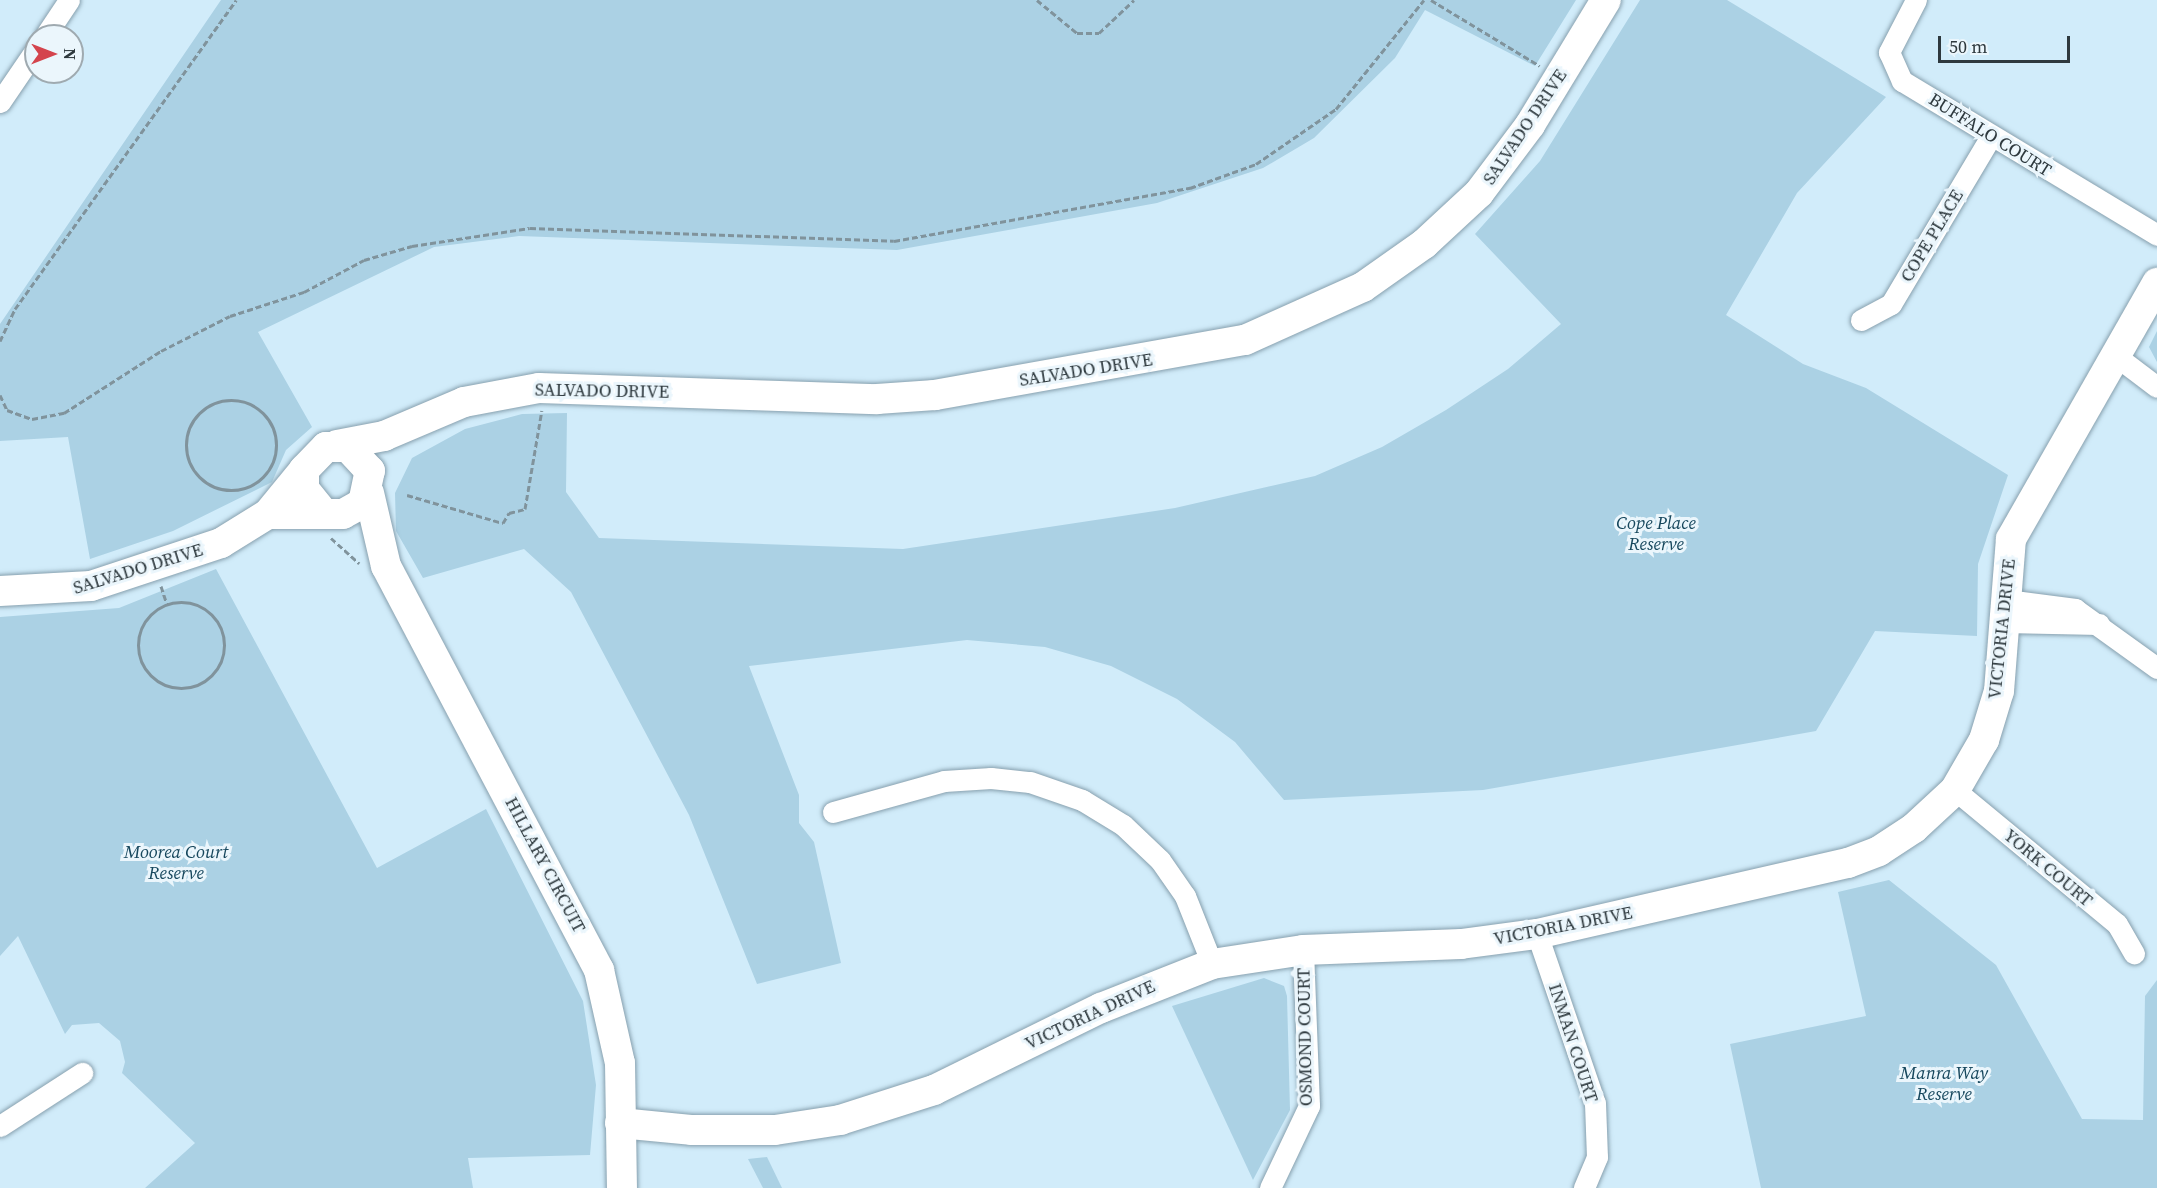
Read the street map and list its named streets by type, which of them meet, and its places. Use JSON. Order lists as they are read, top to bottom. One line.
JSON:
{"streets":{"street":["SALVADO DRIVE","BUFFALO COURT","COPE PLACE","VICTORIA DRIVE","HILLARY CIRCUIT","YORK COURT","OSMOND COURT","INMAN COURT"]},"crossings":[["SALVADO DRIVE","HILLARY CIRCUIT"],["BUFFALO COURT","COPE PLACE"],["VICTORIA DRIVE","HILLARY CIRCUIT"],["VICTORIA DRIVE","YORK COURT"],["VICTORIA DRIVE","OSMOND COURT"],["VICTORIA DRIVE","INMAN COURT"]],"parks":["Cope Place Reserve","Moorea Court Reserve","Manra Way Reserve"],"scale_bar":"50 m","north":"right"}
